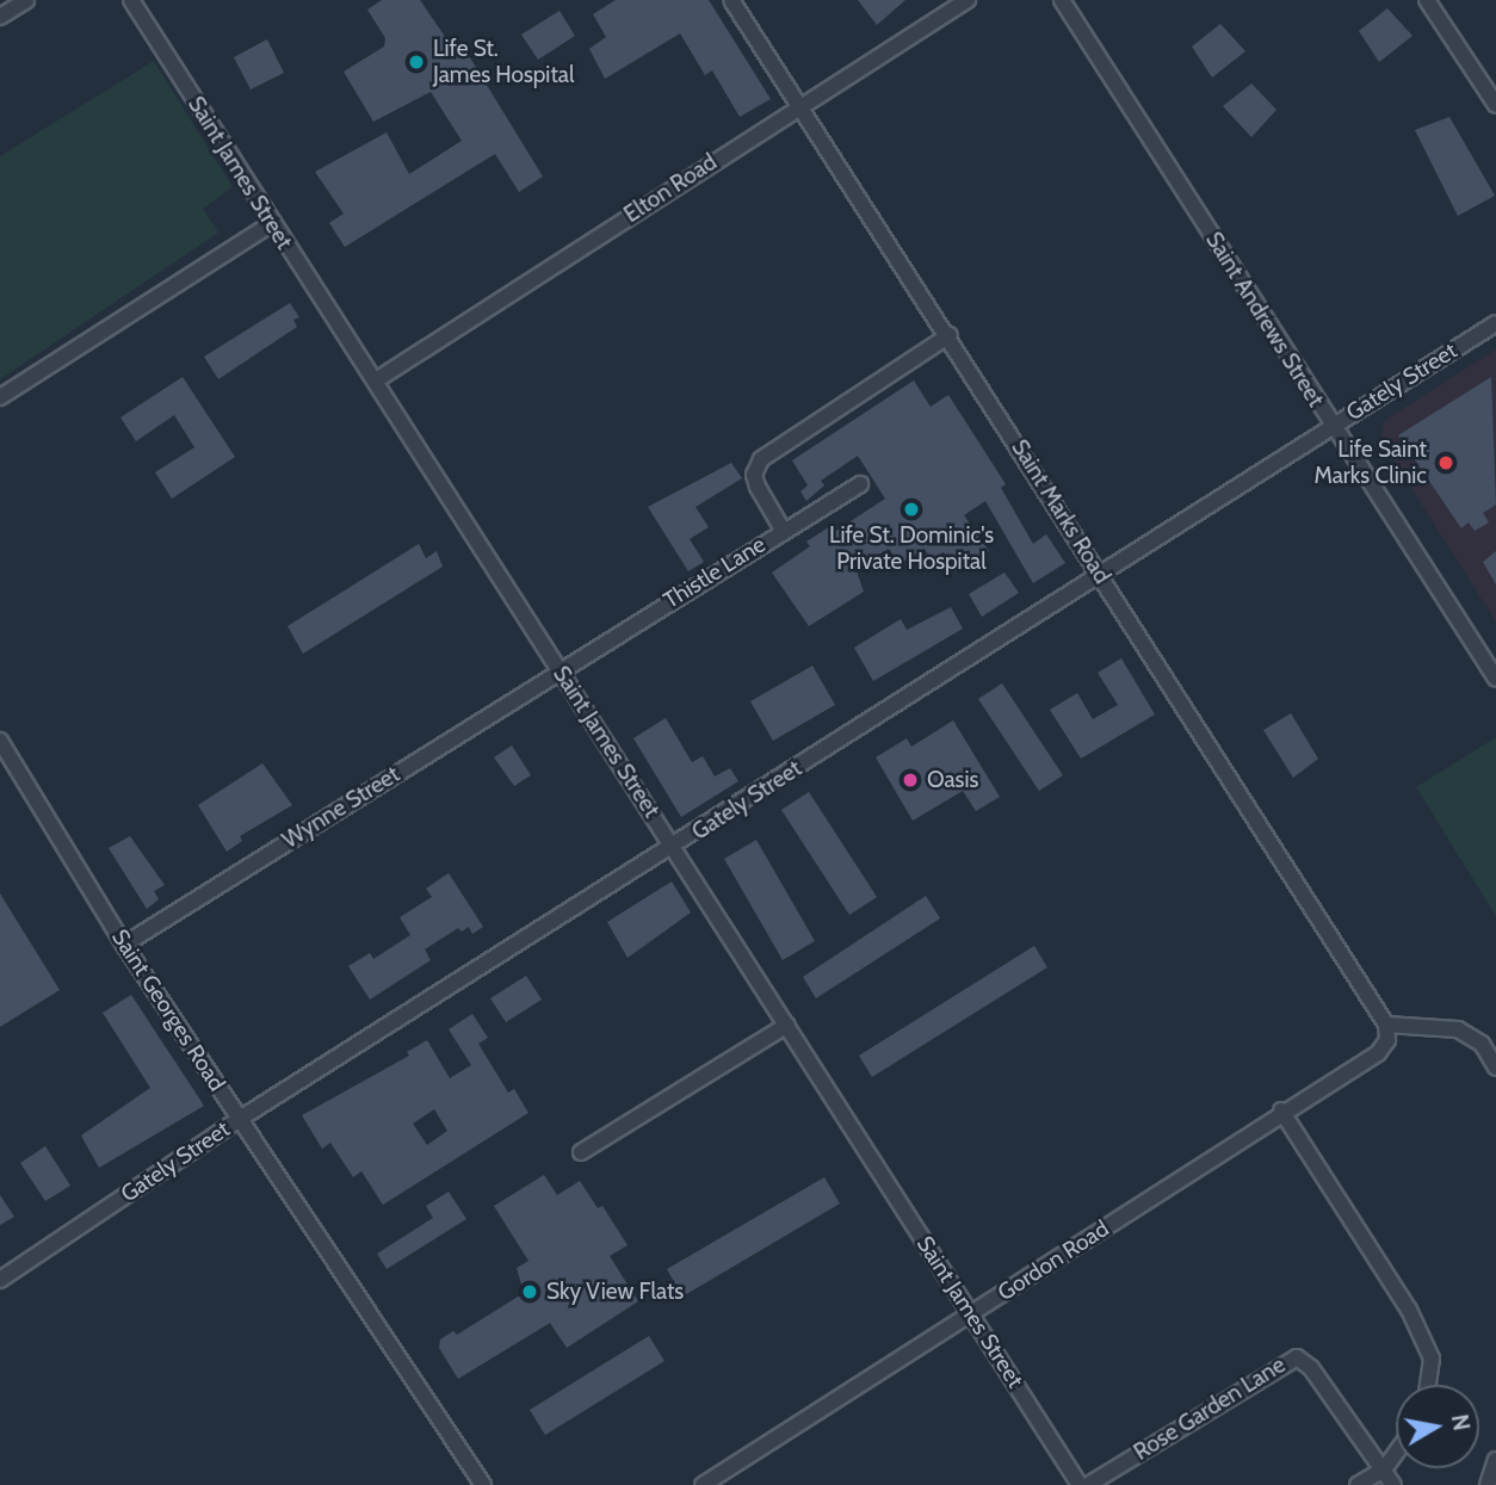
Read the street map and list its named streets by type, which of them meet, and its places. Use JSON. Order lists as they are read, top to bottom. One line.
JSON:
{"streets":{"street":["Saint James Street","Elton Road","Saint Andrews Street","Gately Street","Saint Marks Road","Thistle Lane","Wynne Street","Saint Georges Road","Gordon Road","Rose Garden Lane"]},"crossings":[["Saint James Street","Elton Road"],["Saint James Street","Gately Street"],["Saint James Street","Thistle Lane"],["Saint James Street","Wynne Street"],["Saint James Street","Gordon Road"],["Elton Road","Saint Marks Road"],["Saint Andrews Street","Gately Street"],["Gately Street","Saint Marks Road"],["Gately Street","Saint Georges Road"],["Saint Marks Road","Thistle Lane"],["Saint Marks Road","Gordon Road"],["Thistle Lane","Wynne Street"],["Wynne Street","Saint Georges Road"]],"places":["Life St. James Hospital","Life Saint Marks Clinic","Life St. Dominic's Private Hospital","Oasis","Sky View Flats"],"north":"right"}
